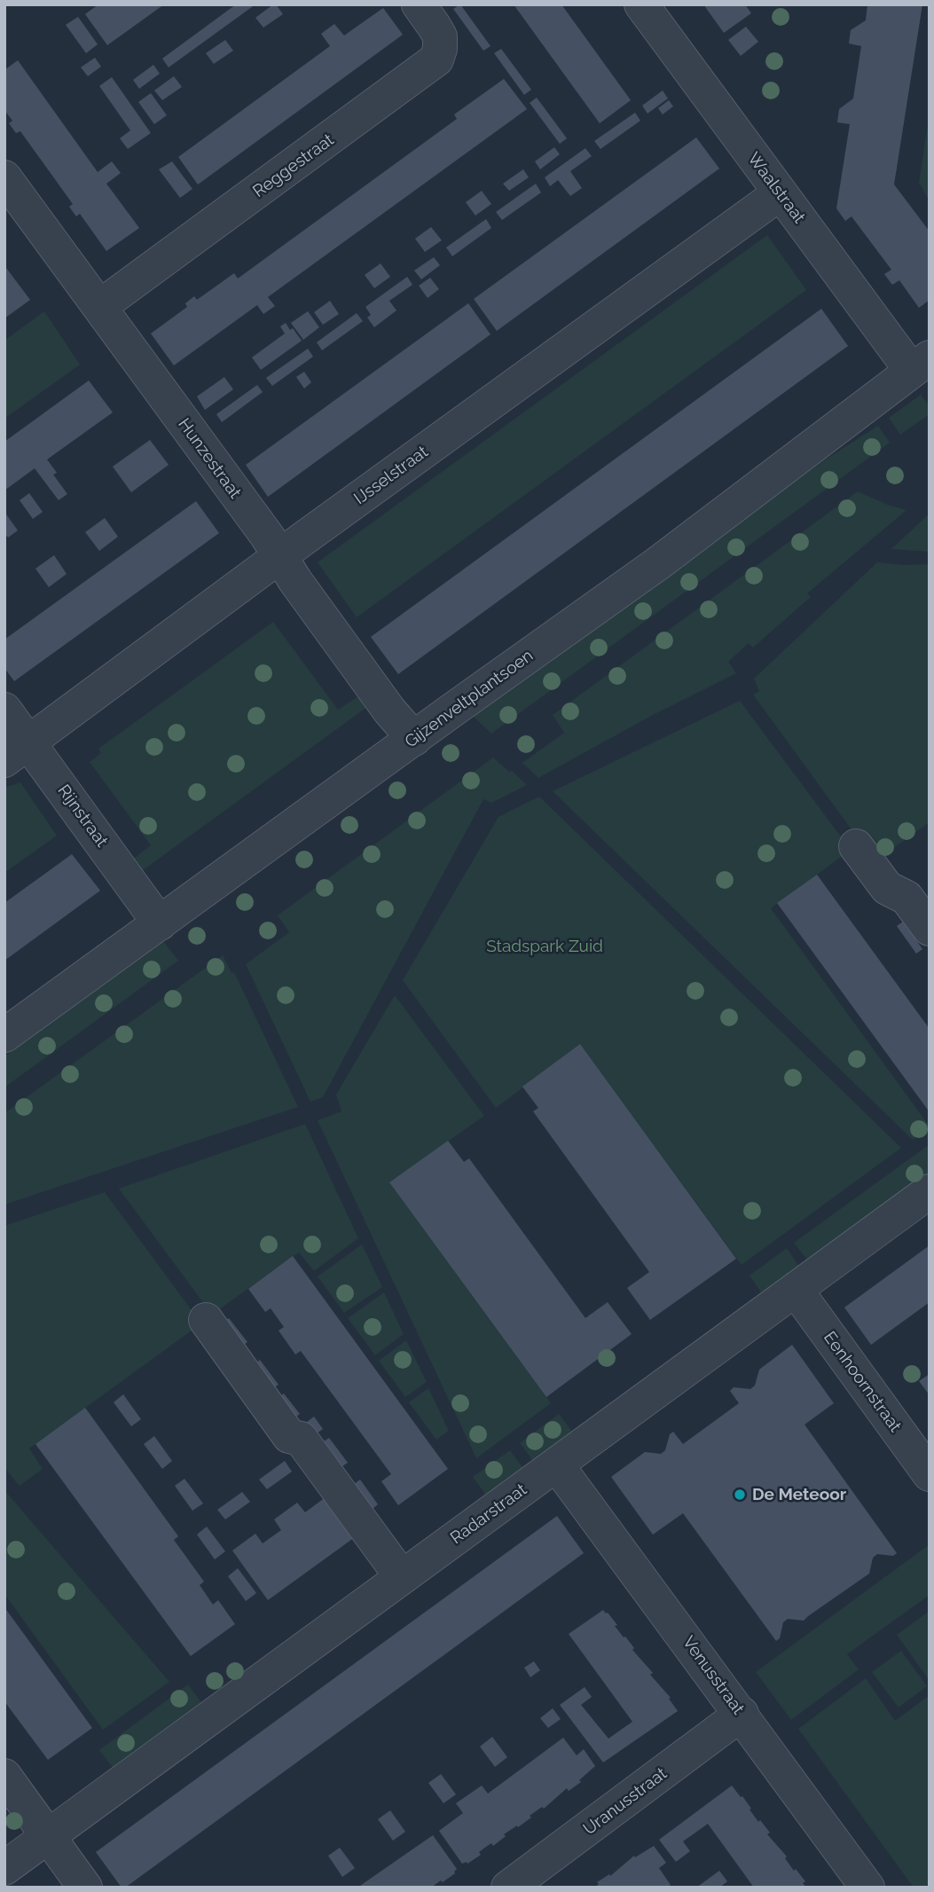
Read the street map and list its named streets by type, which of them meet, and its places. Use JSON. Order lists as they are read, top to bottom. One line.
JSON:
{"streets":{"street":["Reggestraat","Waalstraat","Hunzestraat","IJsselstraat","Gijzenveltplantsoen","Rijnstraat","Eenhoornstraat","Radarstraat","Venusstraat","Uranusstraat"]},"crossings":[["Reggestraat","Hunzestraat"],["Waalstraat","IJsselstraat"],["Waalstraat","Gijzenveltplantsoen"],["Hunzestraat","IJsselstraat"],["Hunzestraat","Gijzenveltplantsoen"],["IJsselstraat","Rijnstraat"],["Gijzenveltplantsoen","Rijnstraat"],["Eenhoornstraat","Radarstraat"],["Radarstraat","Venusstraat"],["Venusstraat","Uranusstraat"]],"parks":["Stadspark Zuid"],"places":["De Meteoor"]}
